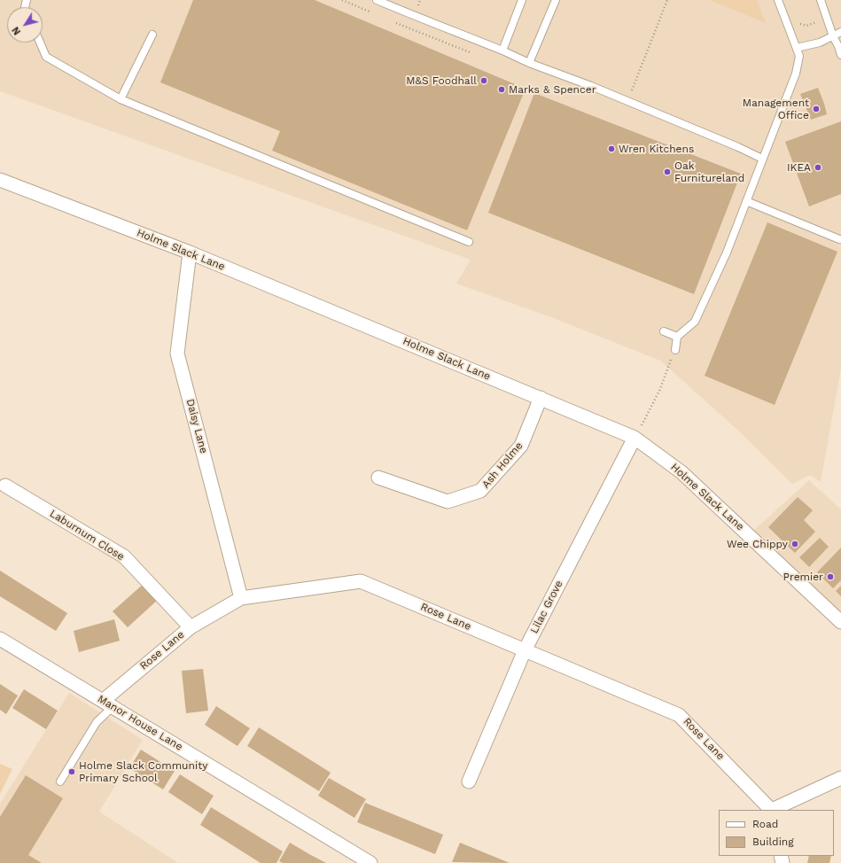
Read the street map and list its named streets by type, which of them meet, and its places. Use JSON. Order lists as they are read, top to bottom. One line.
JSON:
{"streets":{"street":["Holme Slack Lane","Daisy Lane","Ash Holme","Laburnum Close","Lilac Grove","Rose Lane","Manor House Lane"]},"crossings":[["Holme Slack Lane","Daisy Lane"],["Holme Slack Lane","Ash Holme"],["Holme Slack Lane","Lilac Grove"],["Daisy Lane","Rose Lane"],["Laburnum Close","Rose Lane"],["Lilac Grove","Rose Lane"],["Rose Lane","Manor House Lane"]],"places":["M&S Foodhall","Marks & Spencer","Management Office","Wren Kitchens","IKEA","Oak Furnitureland","Wee Chippy","Premier","Holme Slack Community Primary School"],"legend":["Road","Building"],"north":"bottom left"}
